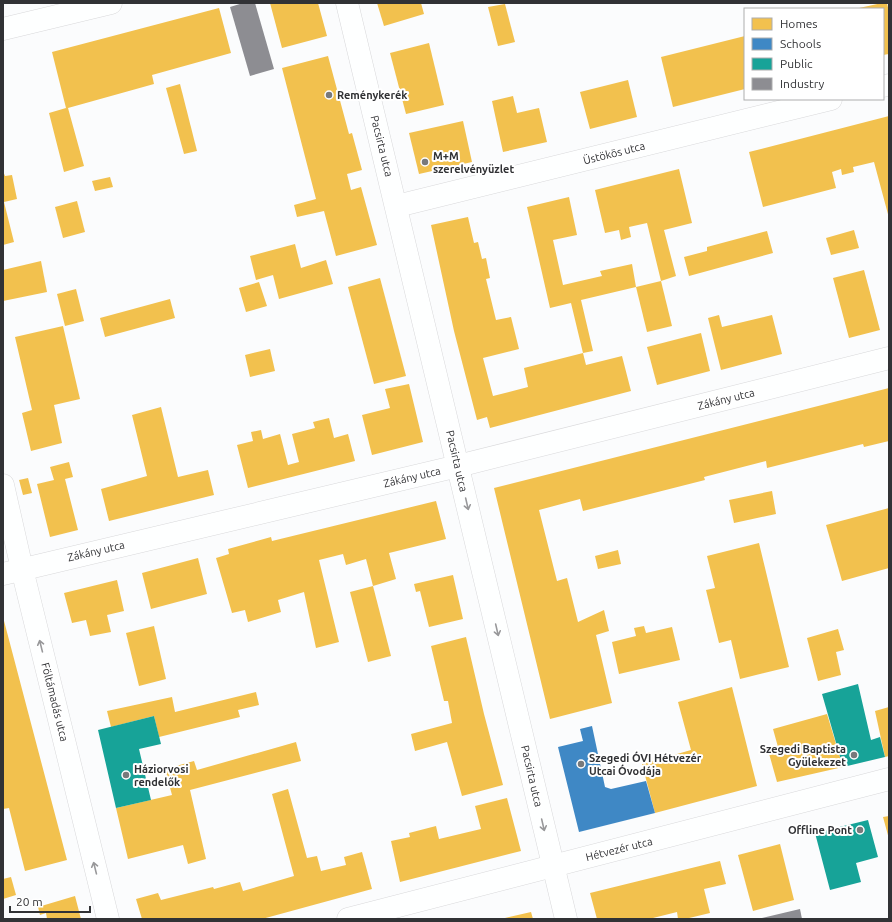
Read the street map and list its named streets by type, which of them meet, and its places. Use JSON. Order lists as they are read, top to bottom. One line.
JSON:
{"streets":{"street":["Pacsirta utca","Üstökös utca","Zákány utca","Föltámadás utca","Hétvezér utca"]},"crossings":[["Pacsirta utca","Üstökös utca"],["Pacsirta utca","Zákány utca"],["Pacsirta utca","Hétvezér utca"],["Zákány utca","Föltámadás utca"]],"one_way":["Pacsirta utca","Föltámadás utca"],"places":["Reménykerék","M+M szerelvényüzlet","Szegedi Baptista Gyülekezet","Szegedi ÓVI Hétvezér Utcai Óvodája","Háziorvosi rendelők","Offline Pont"],"legend":["Homes","Schools","Public","Industry"],"scale_bar":"20 m"}
